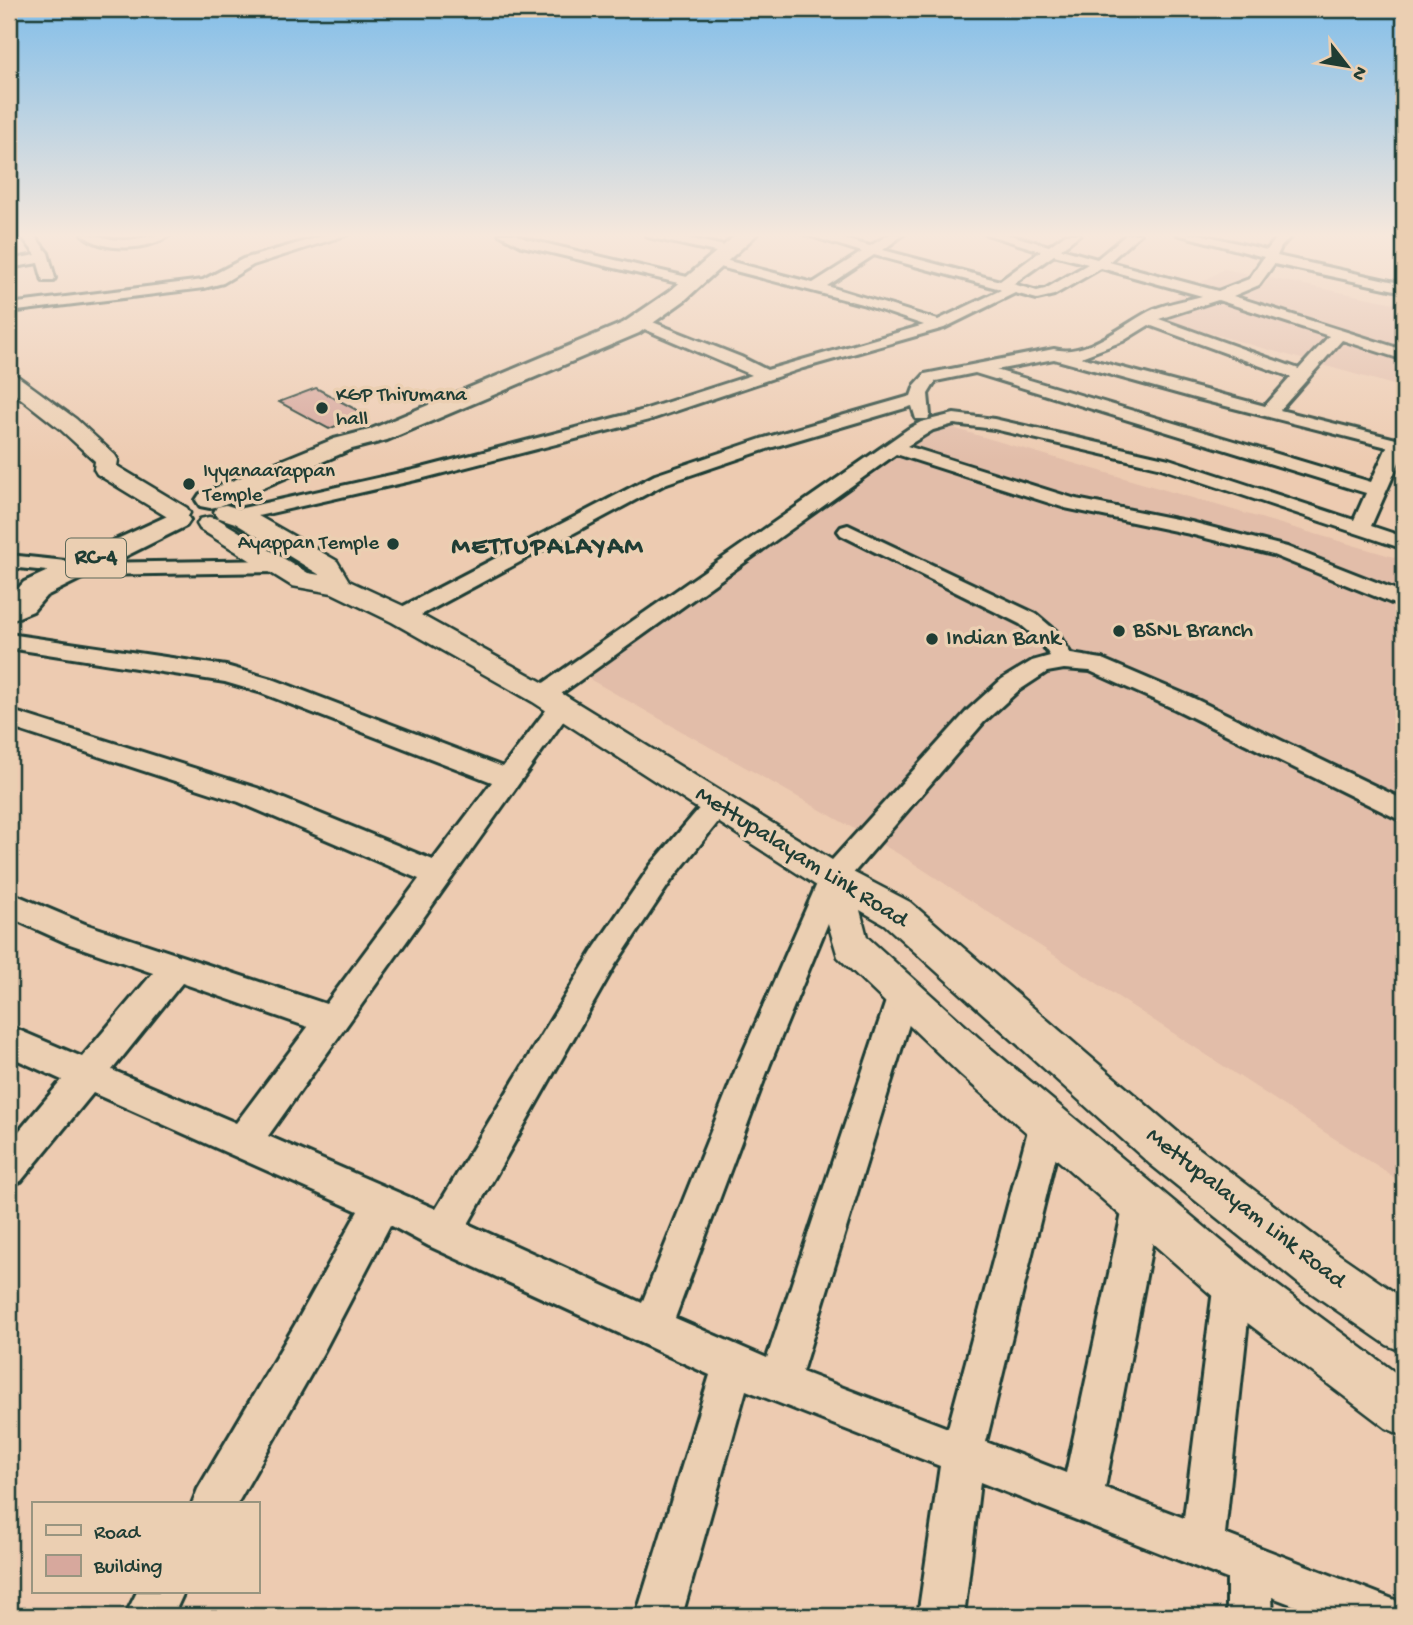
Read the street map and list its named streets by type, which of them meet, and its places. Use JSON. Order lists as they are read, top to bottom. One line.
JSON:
{"streets":{"street":["Mettupalayam Link Road"]},"districts":["METTUPALAYAM"],"places":["KGP Thirumana hall","Iyyanaarappan Temple","Ayappan Temple","BSNL Branch","Indian Bank"],"legend":["Road","Building"],"north":"bottom right"}
